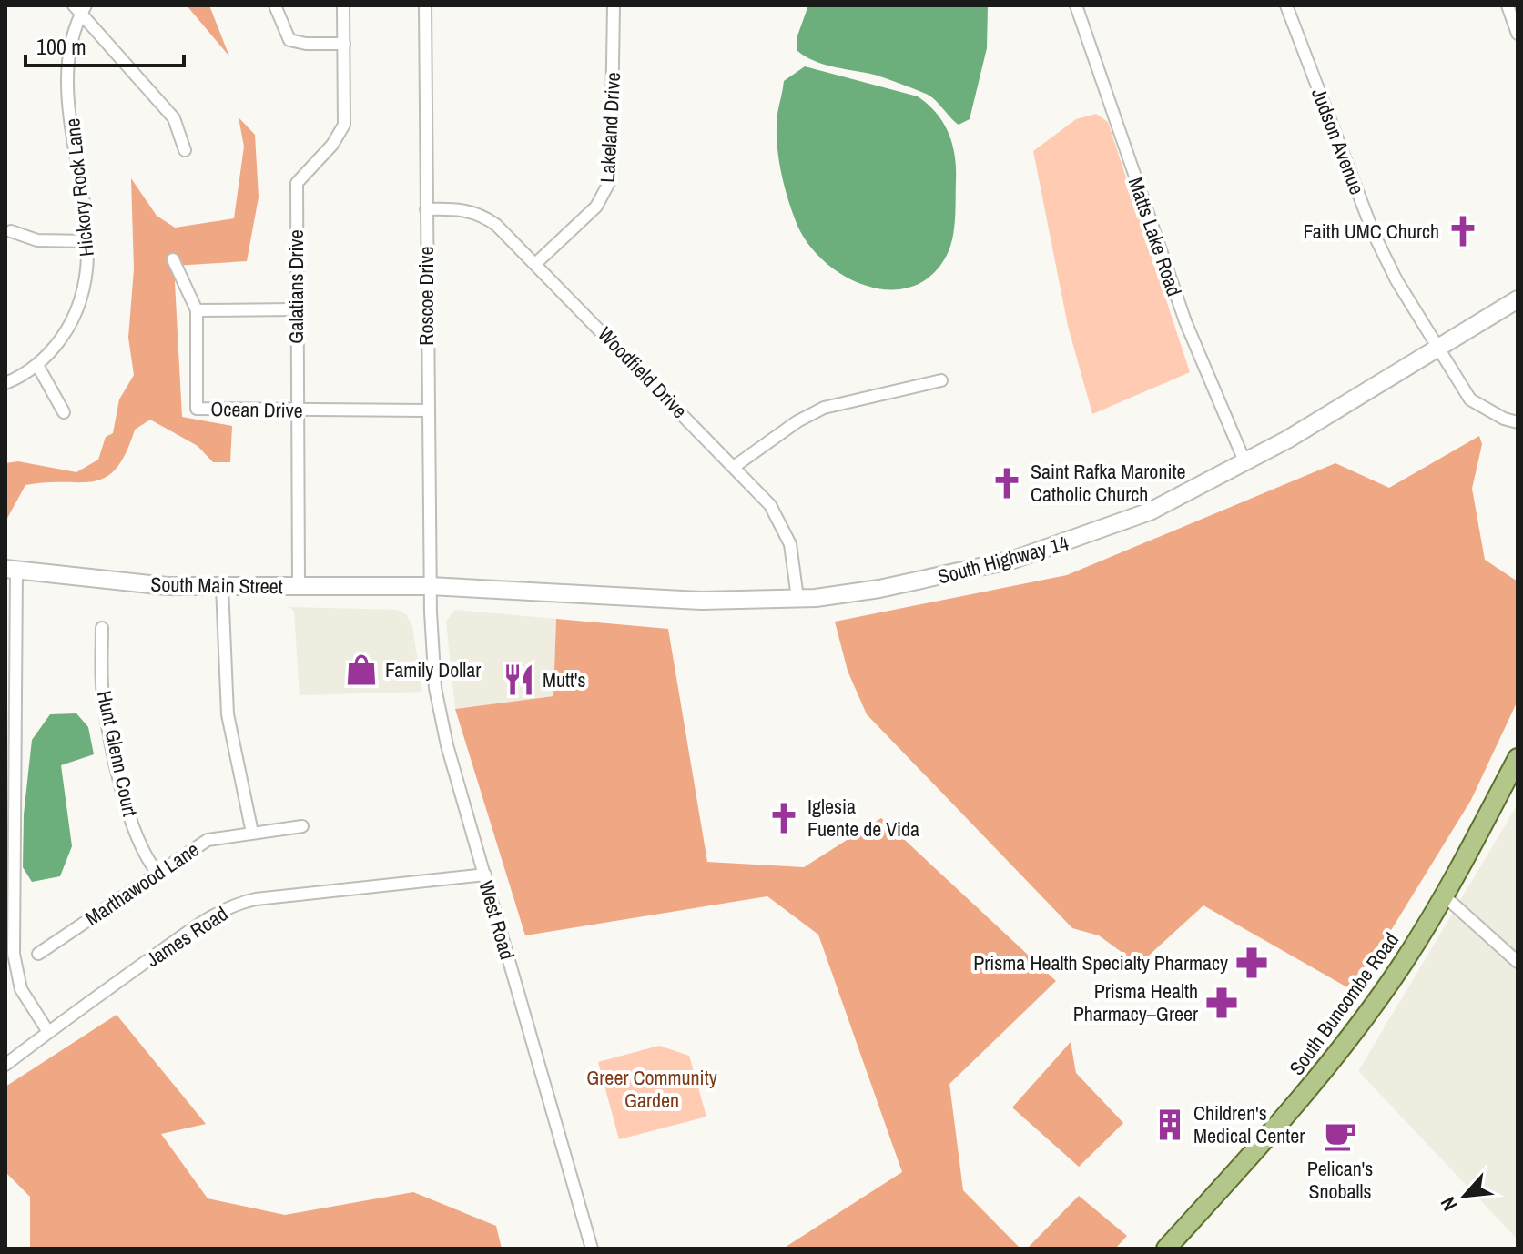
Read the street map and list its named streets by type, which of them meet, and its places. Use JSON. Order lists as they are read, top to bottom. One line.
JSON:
{"streets":{"main road":["South Highway 14","South Main Street","South Buncombe Road"],"street":["Lakeland Drive","Judson Avenue","Hickory Rock Lane","Matts Lake Road","Galatians Drive","Roscoe Drive","Woodfield Drive","Ocean Drive","Hunt Glenn Court","Marthawood Lane","West Road","James Road"]},"crossings":[["Lakeland Drive","Woodfield Drive"],["Judson Avenue","South Highway 14"],["Matts Lake Road","South Highway 14"],["Galatians Drive","Ocean Drive"],["Galatians Drive","South Main Street"],["Roscoe Drive","Woodfield Drive"],["Roscoe Drive","Ocean Drive"],["Roscoe Drive","South Highway 14"],["Roscoe Drive","South Main Street"],["Roscoe Drive","West Road"],["Woodfield Drive","South Highway 14"],["South Highway 14","South Main Street"],["South Highway 14","West Road"],["South Main Street","West Road"],["Hunt Glenn Court","Marthawood Lane"],["West Road","James Road"]],"parks":["Greer Community Garden"],"places":{"church":["Faith UMC Church","Saint Rafka Maronite Catholic Church","Iglesia Fuente de Vida"],"shop":["Family Dollar"],"restaurant":["Mutt's"],"pharmacy":["Prisma Health Specialty Pharmacy","Prisma Health Pharmacy–Greer"],"building":["Children's Medical Center"],"cafe":["Pelican's Snoballs"]},"scale_bar":"100 m","north":"bottom left"}
